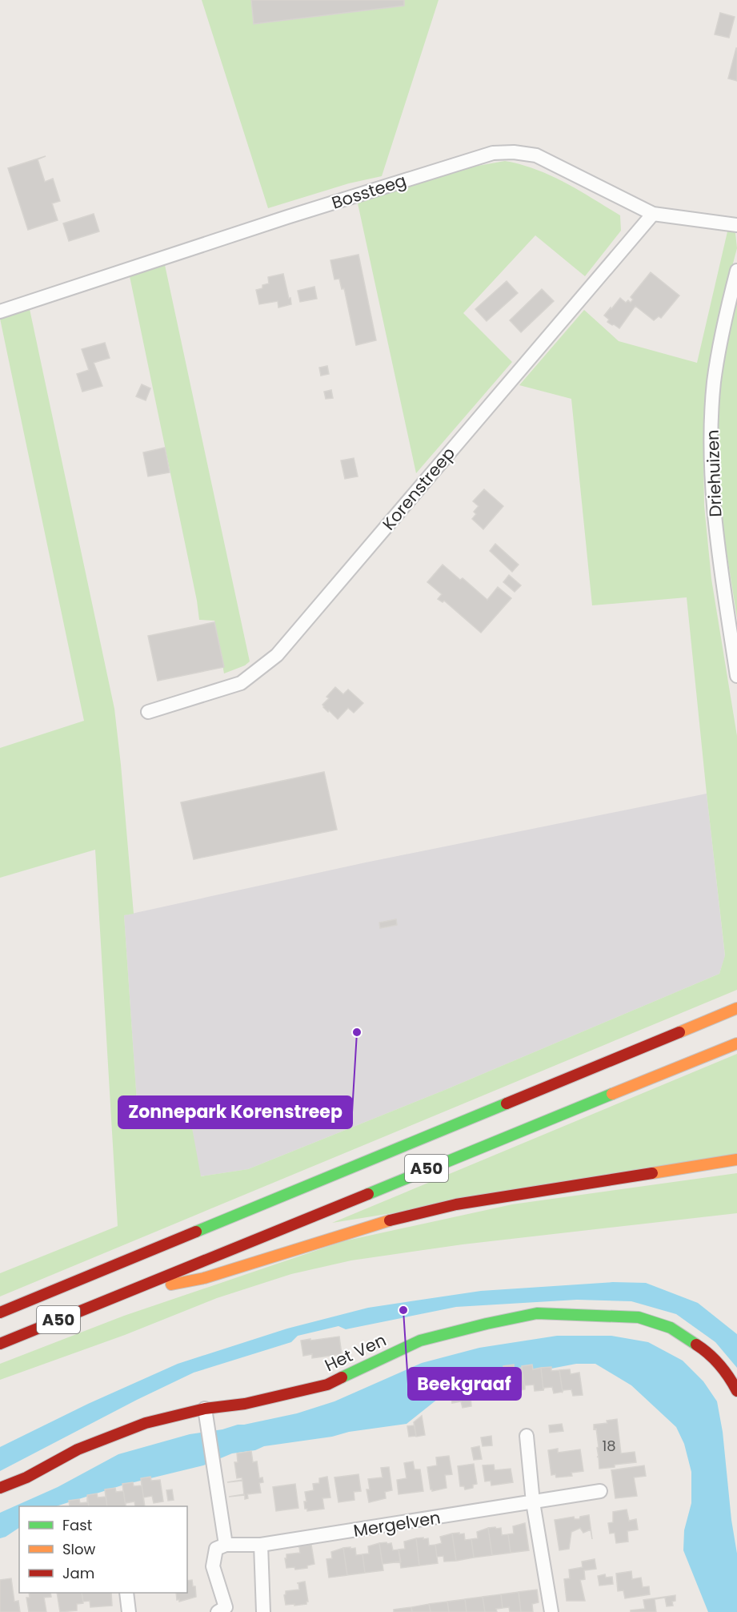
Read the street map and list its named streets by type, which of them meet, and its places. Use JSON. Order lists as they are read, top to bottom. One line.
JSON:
{"streets":{"main road":["A50","Het Ven"],"street":["Bossteeg","Driehuizen","Korenstreep","Mergelven"]},"crossings":[["Bossteeg","Korenstreep"]],"places":["Zonnepark Korenstreep","Beekgraaf"],"house_numbers":["18"],"legend":["Fast","Slow","Jam"]}
